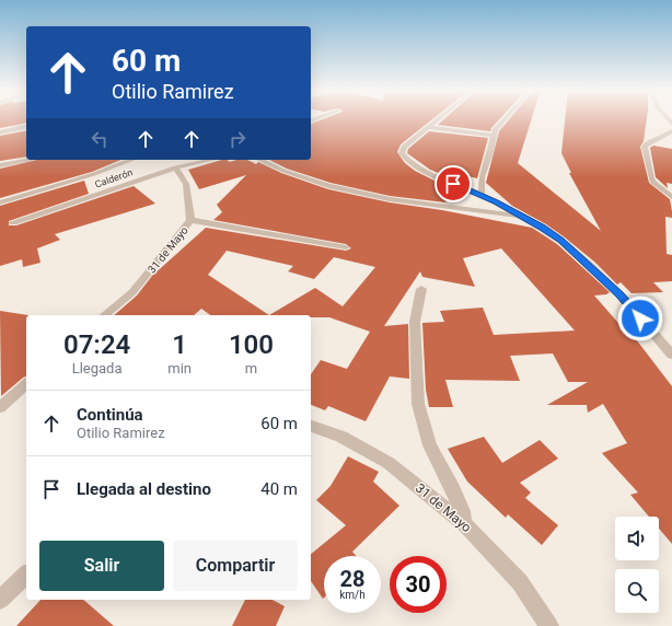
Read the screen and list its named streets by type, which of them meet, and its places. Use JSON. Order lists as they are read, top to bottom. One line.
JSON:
{"streets":{"street":["Calderón","31 de Mayo"]},"crossings":[["Calderón","31 de Mayo"]],"page":{"turn":["60 m","Otilio Ramirez"],"eta":["07:24","Llegada","1","min","100","m"],"list":[{"name":"Continúa","note":"Otilio Ramirez","value":"60 m"},{"name":"Llegada al destino","value":"40 m"}],"buttons":["Salir","Compartir"],"speed":"28 km/h","limit":"30"}}
